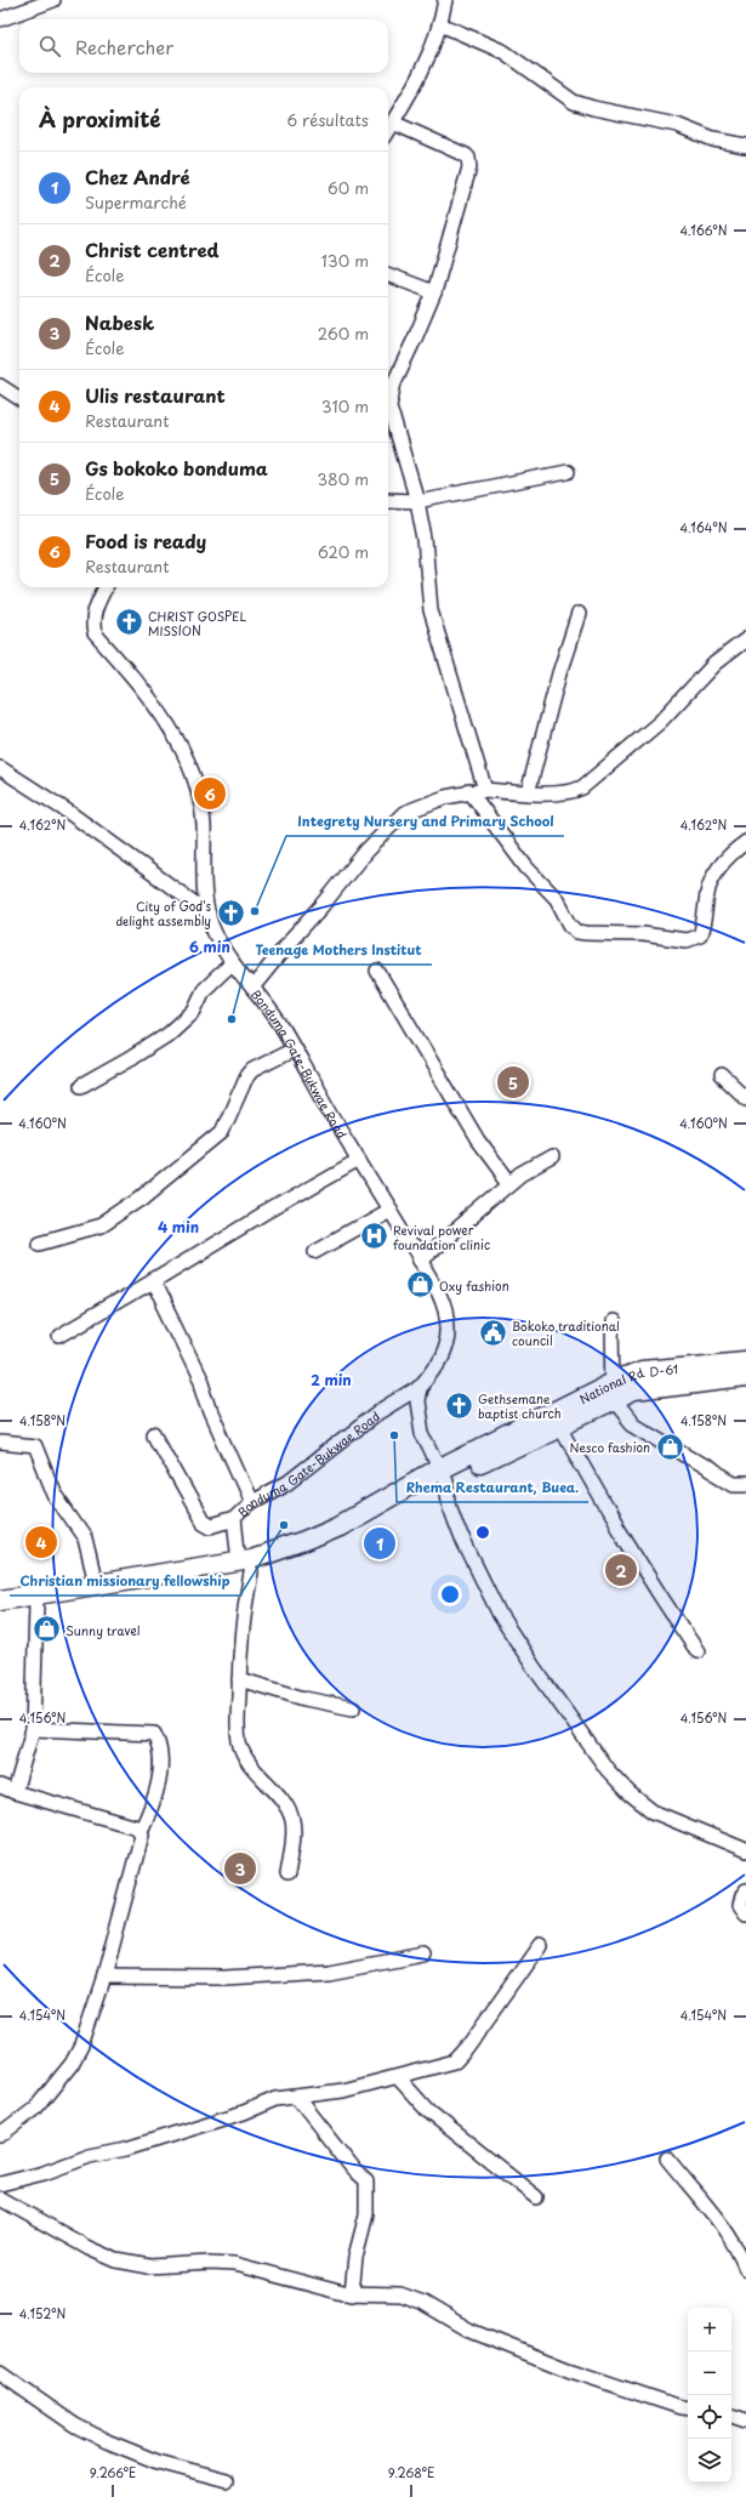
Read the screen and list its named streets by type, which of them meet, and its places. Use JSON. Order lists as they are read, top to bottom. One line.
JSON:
{"streets":{"highway":["National Rd. D-61"],"street":["Bonduma Gate-Bukwae Road"]},"crossings":[["Bonduma Gate-Bukwae Road","National Rd. D-61"]],"places":{"church":["CHRIST GOSPEL MISSION","City of God's delight assembly","Gethsemane baptist church"],"other":["Integrety Nursery and Primary School","Teenage Mothers Institut","Rhema Restaurant, Buea.","Christian missionary fellowship"],"hospital":["Revival power foundation clinic"],"shop":["Oxy fashion","Nesco fashion","Sunny travel"],"public building":["Bokoko traditional council"]},"page":{"search":"Rechercher","heading":["À proximité","6 résultats"],"list":[{"mark":"1","name":"Chez André","note":"Supermarché","value":"60 m"},{"mark":"2","name":"Christ centred","note":"École","value":"130 m"},{"mark":"3","name":"Nabesk","note":"École","value":"260 m"},{"mark":"4","name":"Ulis restaurant","note":"Restaurant","value":"310 m"},{"mark":"5","name":"Gs bokoko bonduma","note":"École","value":"380 m"},{"mark":"6","name":"Food is ready","note":"Restaurant","value":"620 m"}],"pins":["6","5","4","1","2","3"],"map_buttons":["+","−"]},"coordinates":["4.166°N","4.164°N","4.162°N","4.160°N","4.158°N","4.156°N","4.154°N","4.152°N","9.266°E","9.268°E"],"rings":["6 min","4 min","2 min"]}
